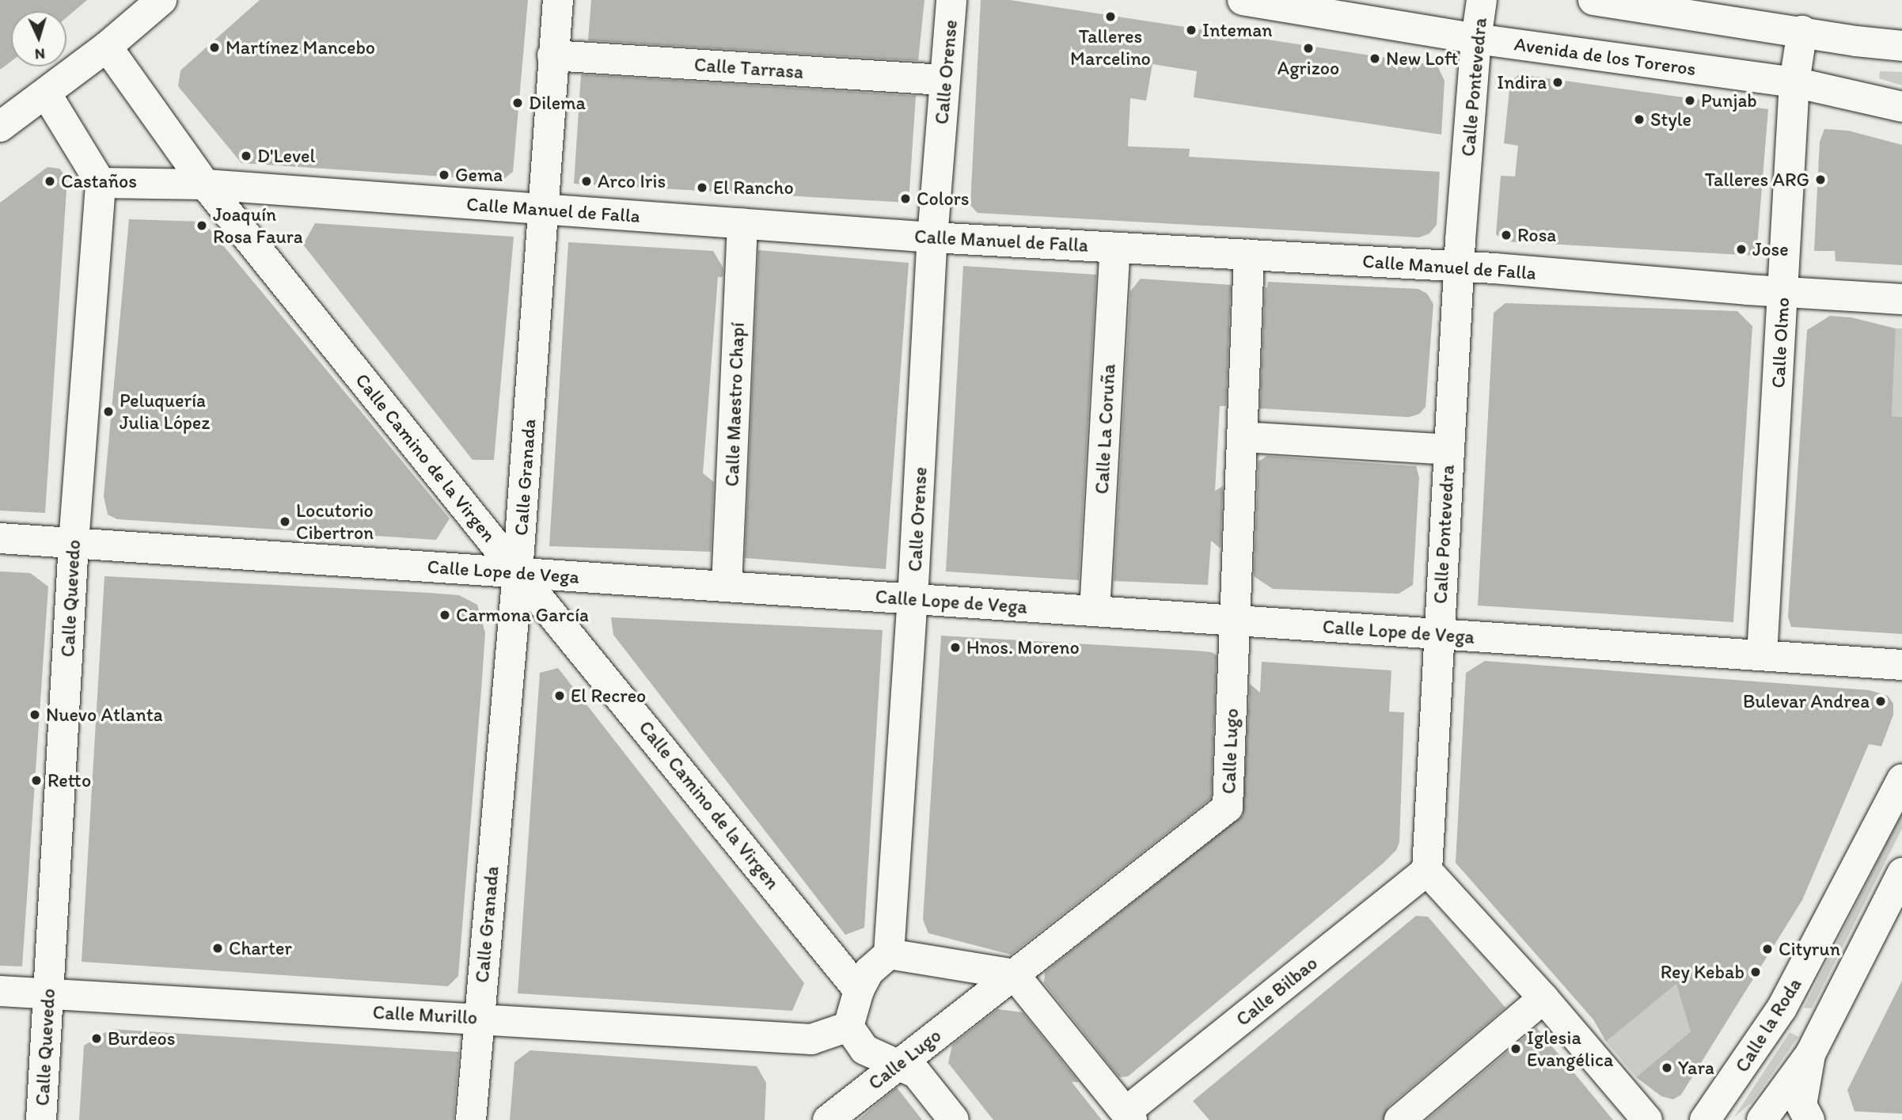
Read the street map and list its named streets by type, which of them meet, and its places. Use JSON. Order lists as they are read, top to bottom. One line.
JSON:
{"streets":{"street":["Avenida de los Toreros","Calle Tarrasa","Calle Orense","Calle Pontevedra","Calle Manuel de Falla","Calle Olmo","Calle Maestro Chapí","Calle La Coruña","Calle Camino de la Virgen","Calle Granada","Calle Lope de Vega","Calle Quevedo","Calle Lugo","Calle Bilbao","Calle Murillo","Calle la Roda"]},"crossings":[["Avenida de los Toreros","Calle Pontevedra"],["Avenida de los Toreros","Calle Olmo"],["Calle Tarrasa","Calle Orense"],["Calle Tarrasa","Calle Granada"],["Calle Orense","Calle Manuel de Falla"],["Calle Orense","Calle Lope de Vega"],["Calle Pontevedra","Calle Manuel de Falla"],["Calle Pontevedra","Calle Lope de Vega"],["Calle Pontevedra","Calle Bilbao"],["Calle Manuel de Falla","Calle Olmo"],["Calle Manuel de Falla","Calle Maestro Chapí"],["Calle Manuel de Falla","Calle La Coruña"],["Calle Manuel de Falla","Calle Camino de la Virgen"],["Calle Manuel de Falla","Calle Granada"],["Calle Manuel de Falla","Calle Quevedo"],["Calle Manuel de Falla","Calle Lugo"],["Calle Olmo","Calle Lope de Vega"],["Calle Maestro Chapí","Calle Lope de Vega"],["Calle La Coruña","Calle Lope de Vega"],["Calle Camino de la Virgen","Calle Granada"],["Calle Camino de la Virgen","Calle Lope de Vega"],["Calle Granada","Calle Lope de Vega"],["Calle Granada","Calle Murillo"],["Calle Lope de Vega","Calle Quevedo"],["Calle Lope de Vega","Calle Lugo"],["Calle Quevedo","Calle Murillo"]],"places":["Talleres Marcelino","Inteman","Martínez Mancebo","Agrizoo","New Loft","Indira","Punjab","Dilema","Style","D'Level","Gema","Talleres ARG","Castaños","Arco Iris","El Rancho","Colors","Joaquín Rosa Faura","Rosa","Jose","Peluquería Julia López","Locutorio Cibertron","Carmona García","Hnos. Moreno","El Recreo","Bulevar Andrea","Nuevo Atlanta","Retto","Charter","Cityrun","Rey Kebab","Burdeos","Iglesia Evangélica","Yara"],"north":"bottom"}
